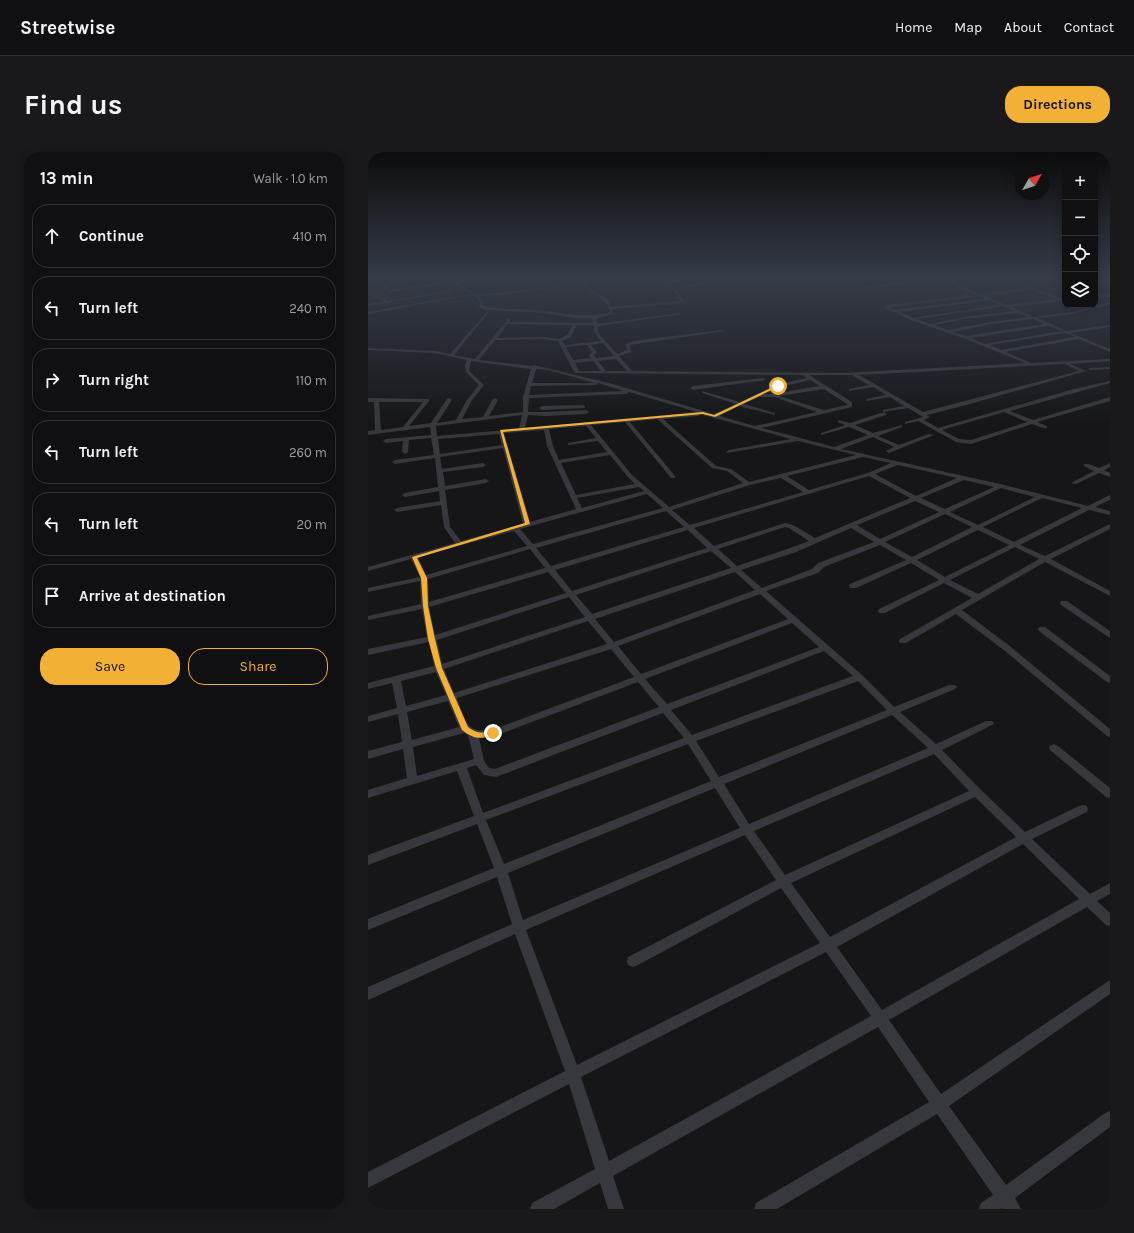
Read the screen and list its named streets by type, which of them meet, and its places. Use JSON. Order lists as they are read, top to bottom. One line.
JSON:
{"north":"top right","page":{"header":"Streetwise","nav":["Home","Map","About","Contact"],"buttons":["Directions",["Save","Share"]],"title":"Find us","heading":["13 min","Walk · 1.0 km"],"map_buttons":["+","−"],"list":[["Continue","410 m"],["Turn left","240 m"],["Turn right","110 m"],["Turn left","260 m"],["Turn left","20 m"],"Arrive at destination"]}}
